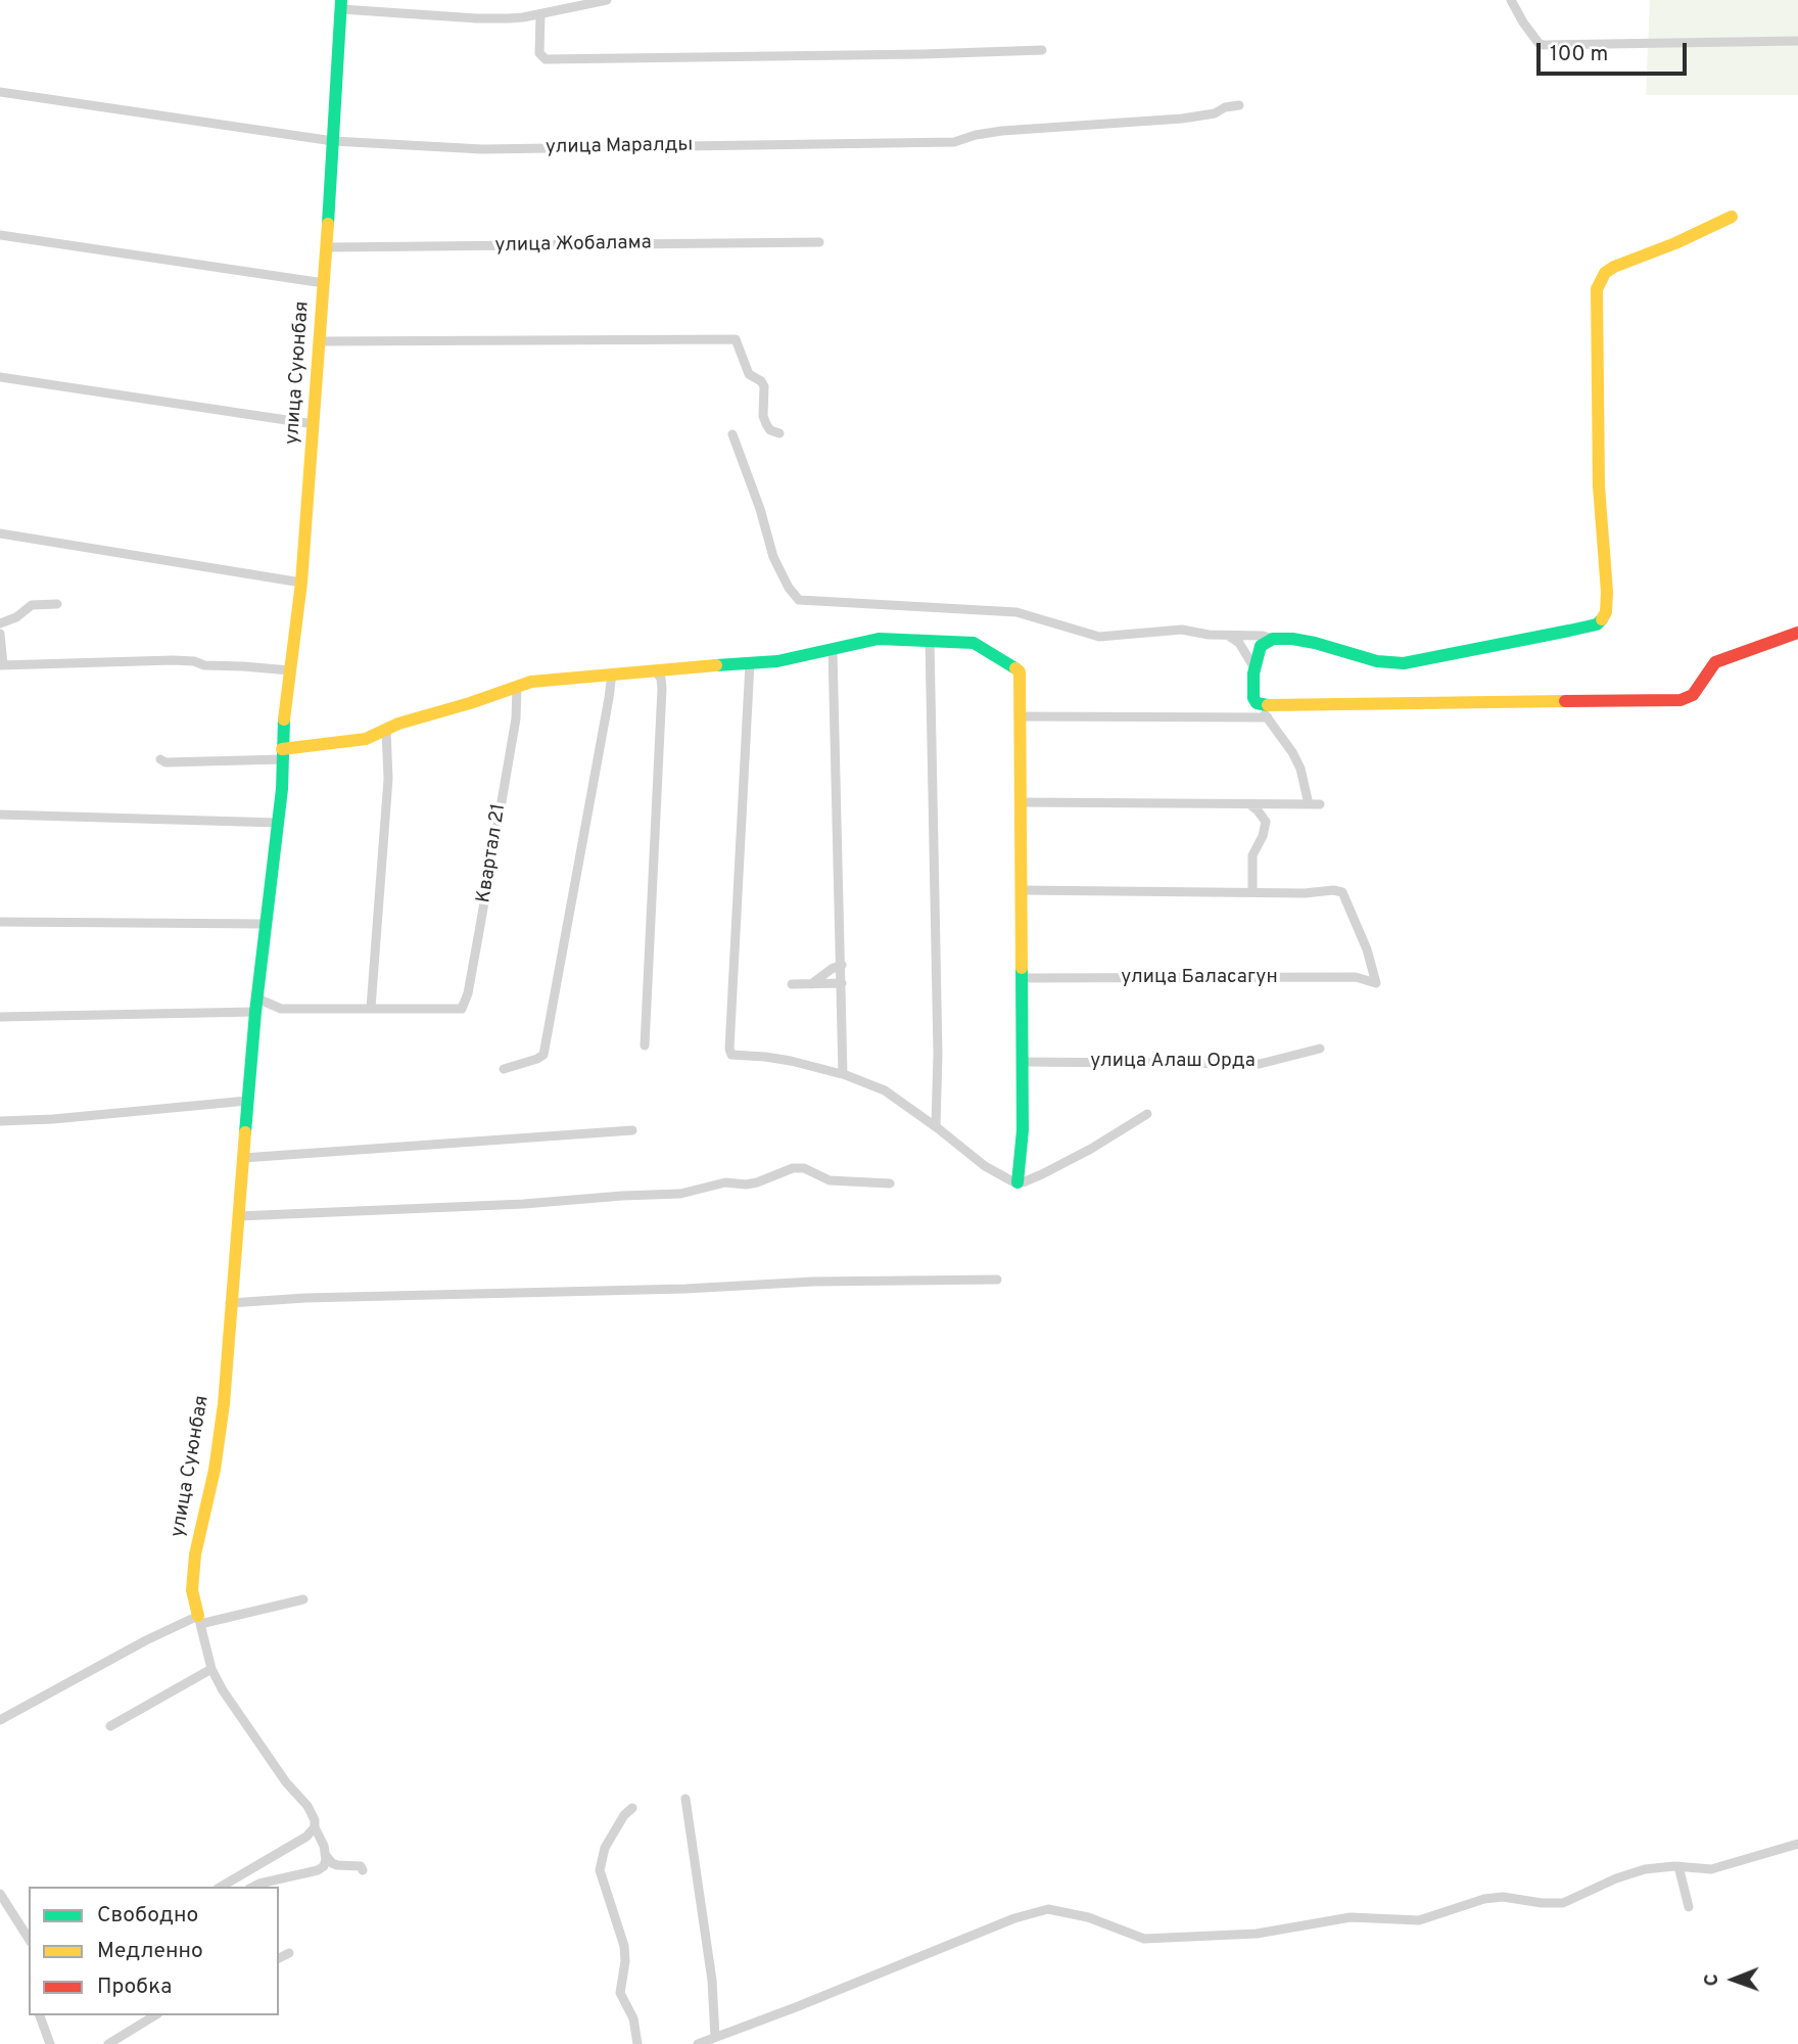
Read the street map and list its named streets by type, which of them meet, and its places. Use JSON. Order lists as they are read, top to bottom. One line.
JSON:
{"streets":{"street":["улица Маралды","улица Жобалама","улица Суюнбая","Квартал 21","улица Баласагун","улица Алаш Орда"]},"crossings":[["улица Маралды","улица Суюнбая"],["улица Жобалама","улица Суюнбая"]],"legend":["Свободно","Медленно","Пробка"],"scale_bar":"100 m","north":"left"}
